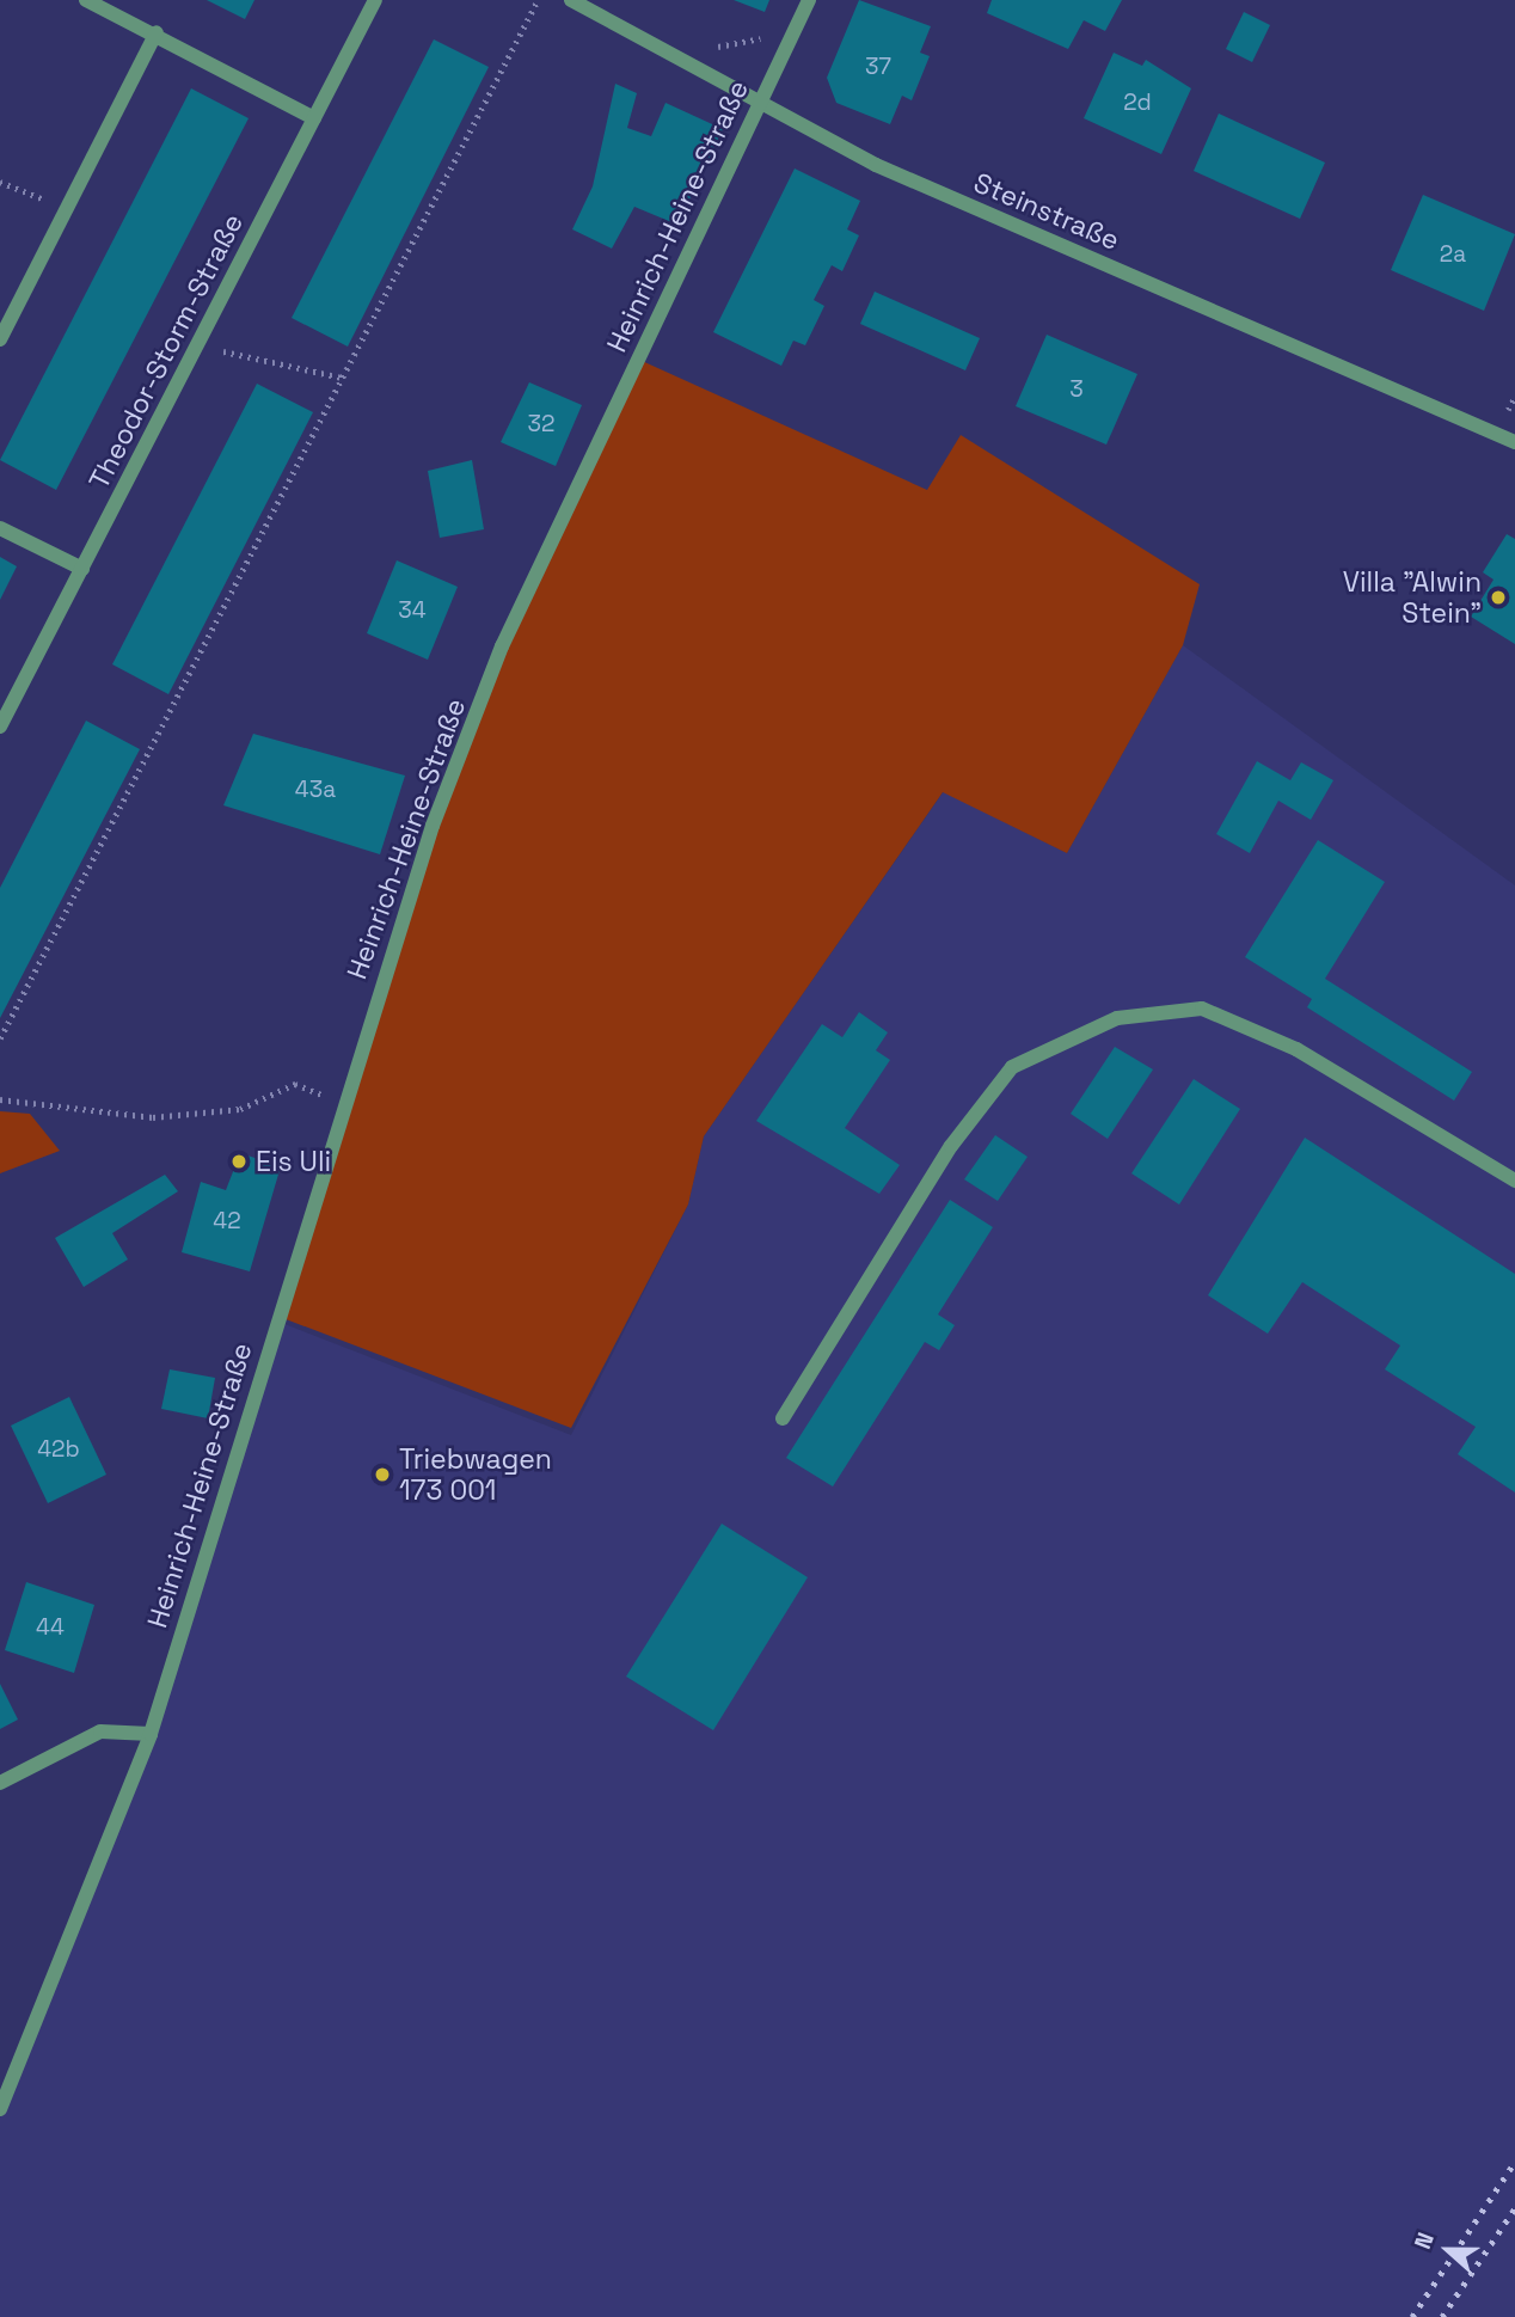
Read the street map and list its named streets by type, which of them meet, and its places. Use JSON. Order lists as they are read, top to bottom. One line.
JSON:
{"streets":{"street":["Steinstraße","Heinrich-Heine-Straße","Theodor-Storm-Straße"]},"crossings":[["Steinstraße","Heinrich-Heine-Straße"]],"places":["Villa \"Alwin Stein\"","Eis Uli","Triebwagen 173 001"],"house_numbers":["37","2d","2a","3","32","34","43a","42","42b","44"],"north":"left"}
